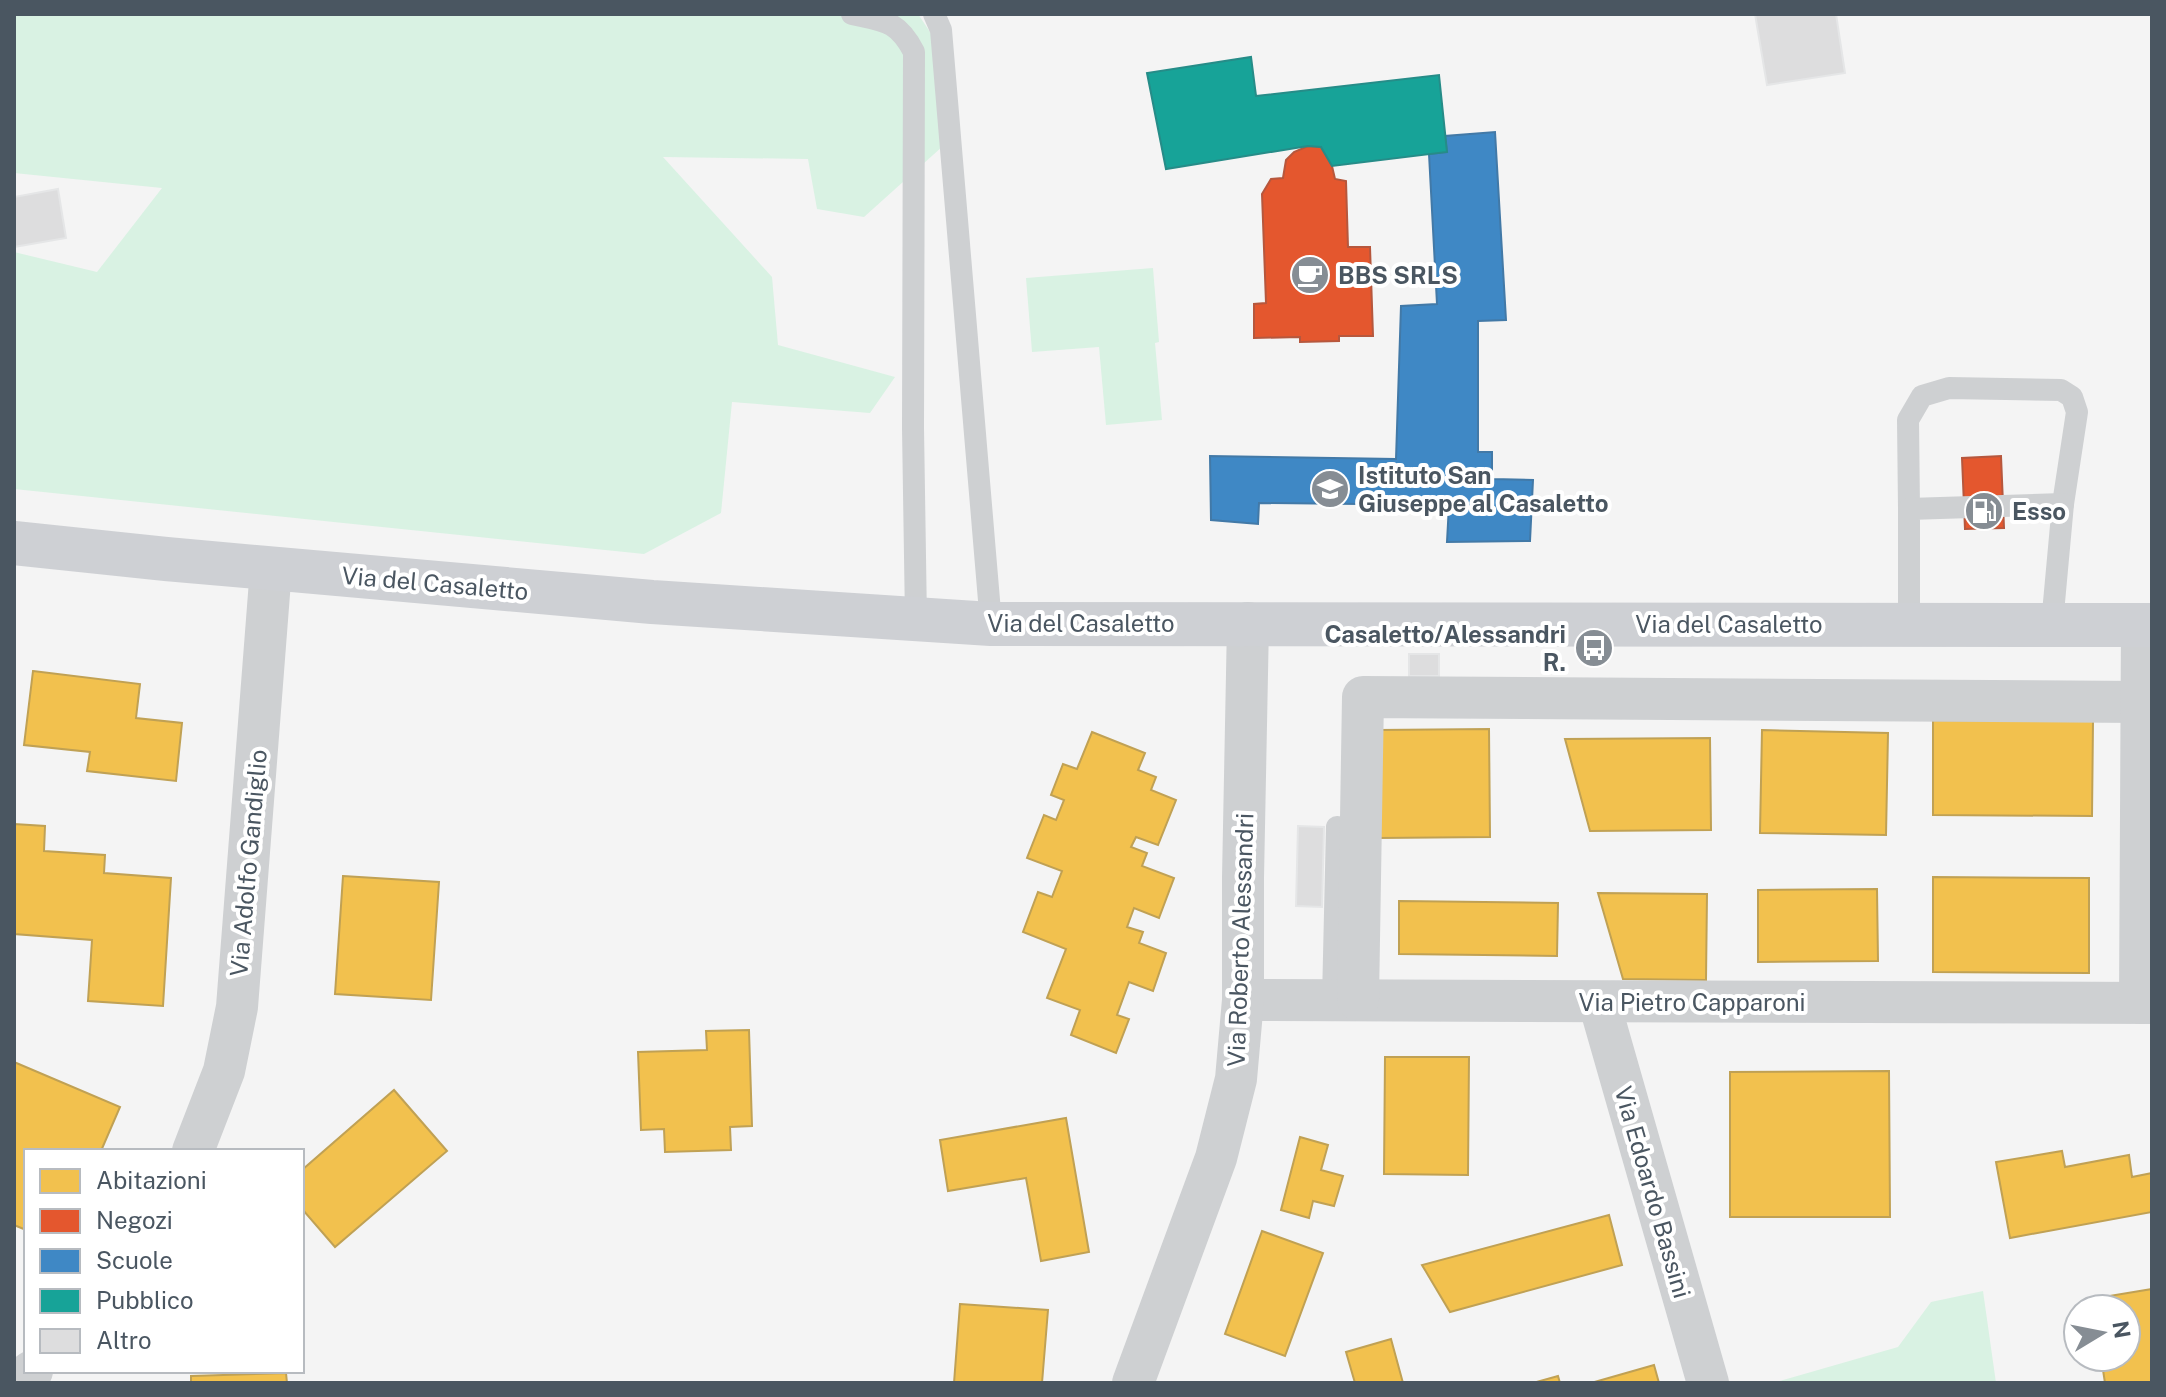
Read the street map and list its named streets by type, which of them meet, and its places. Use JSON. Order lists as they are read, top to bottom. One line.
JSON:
{"streets":{"street":["Via del Casaletto","Via Adolfo Gandiglio","Via Roberto Alessandri","Via Pietro Capparoni","Via Edoardo Bassini"]},"crossings":[["Via del Casaletto","Via Adolfo Gandiglio"],["Via del Casaletto","Via Roberto Alessandri"],["Via Roberto Alessandri","Via Pietro Capparoni"],["Via Pietro Capparoni","Via Edoardo Bassini"]],"places":{"cafe":["BBS SRLS"],"school or university":["Istituto San Giuseppe al Casaletto"],"fuel station":["Esso"],"bus stop":["Casaletto/Alessandri R."]},"legend":["Abitazioni","Negozi","Scuole","Pubblico","Altro"],"north":"right"}
